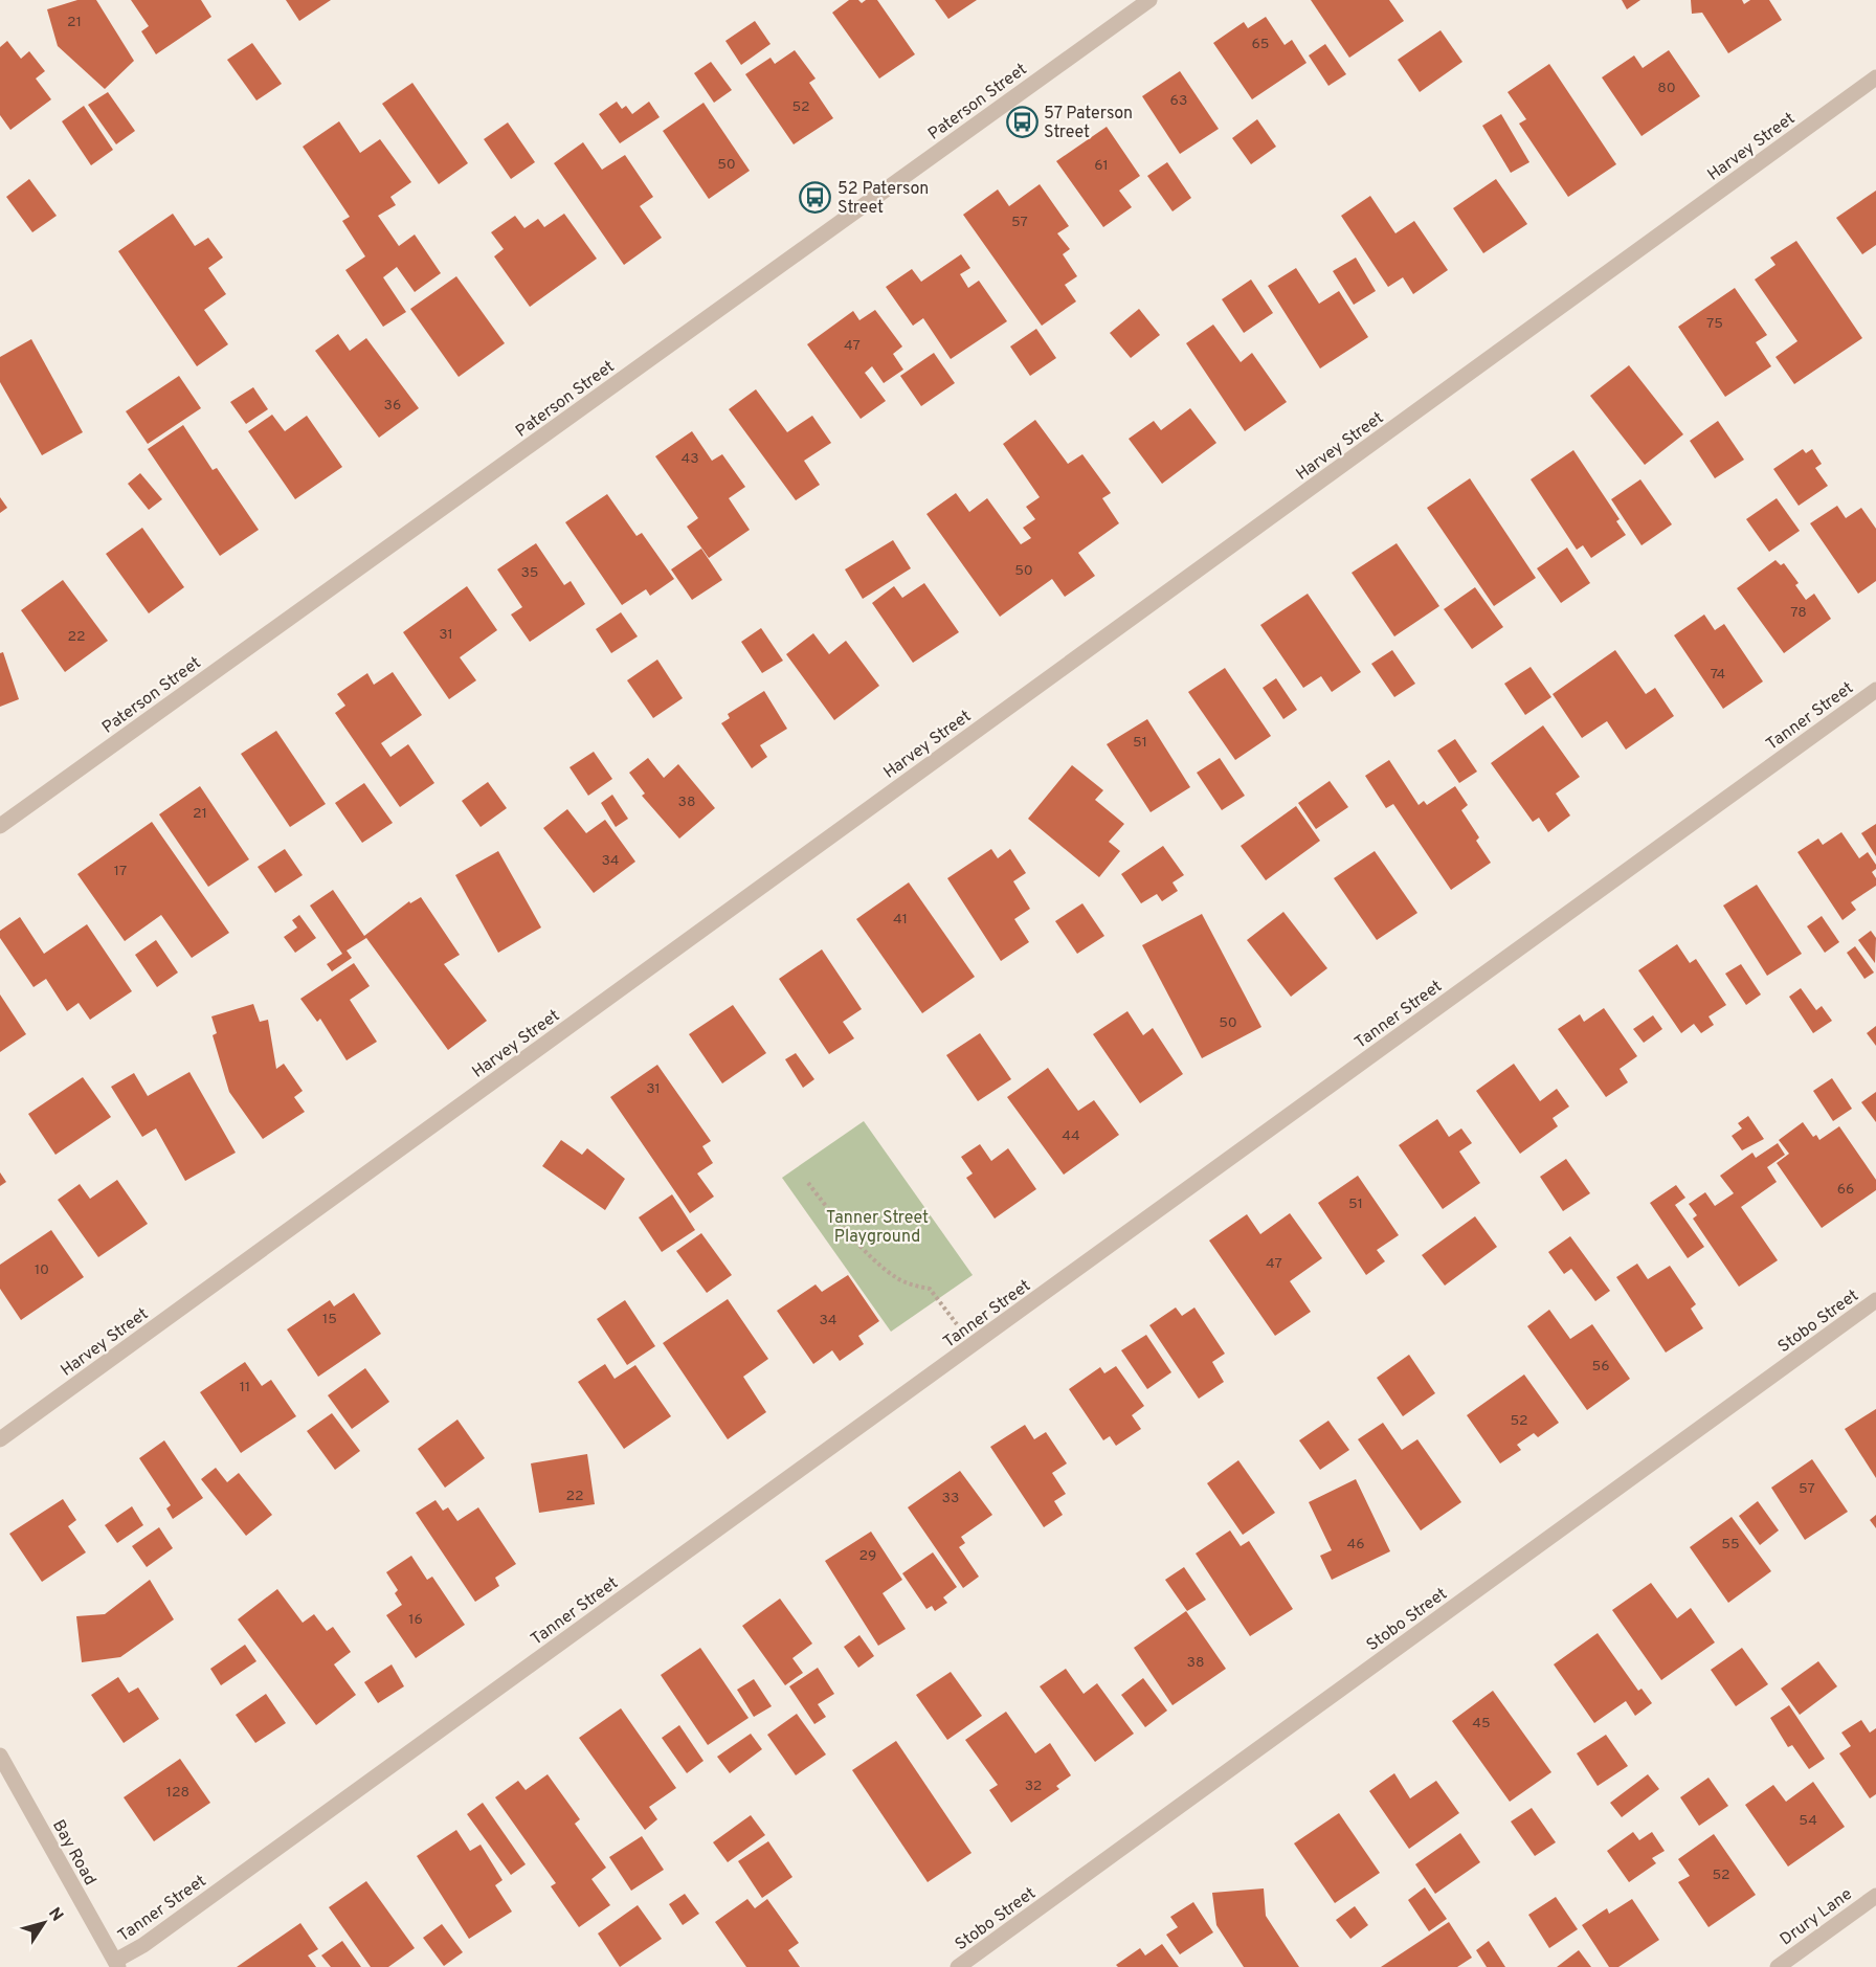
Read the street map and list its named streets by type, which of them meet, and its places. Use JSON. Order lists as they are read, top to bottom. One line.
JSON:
{"streets":{"street":["Paterson Street","Harvey Street","Tanner Street","Stobo Street","Bay Road","Drury Lane"]},"crossings":[["Tanner Street","Bay Road"]],"parks":["Tanner Street Playground"],"places":{"bus stop":["57 Paterson Street","52 Paterson Street"]},"house_numbers":["21","65","80","63","52","50","61","57","75","47","36","43","50","35","78","31","22","74","51","38","21","34","17","41","50","31","44","66","51","47","10","15","34","56","11","52","57","22","33","46","55","29","16","38","45","32","128","54","52"],"north":"top right"}
